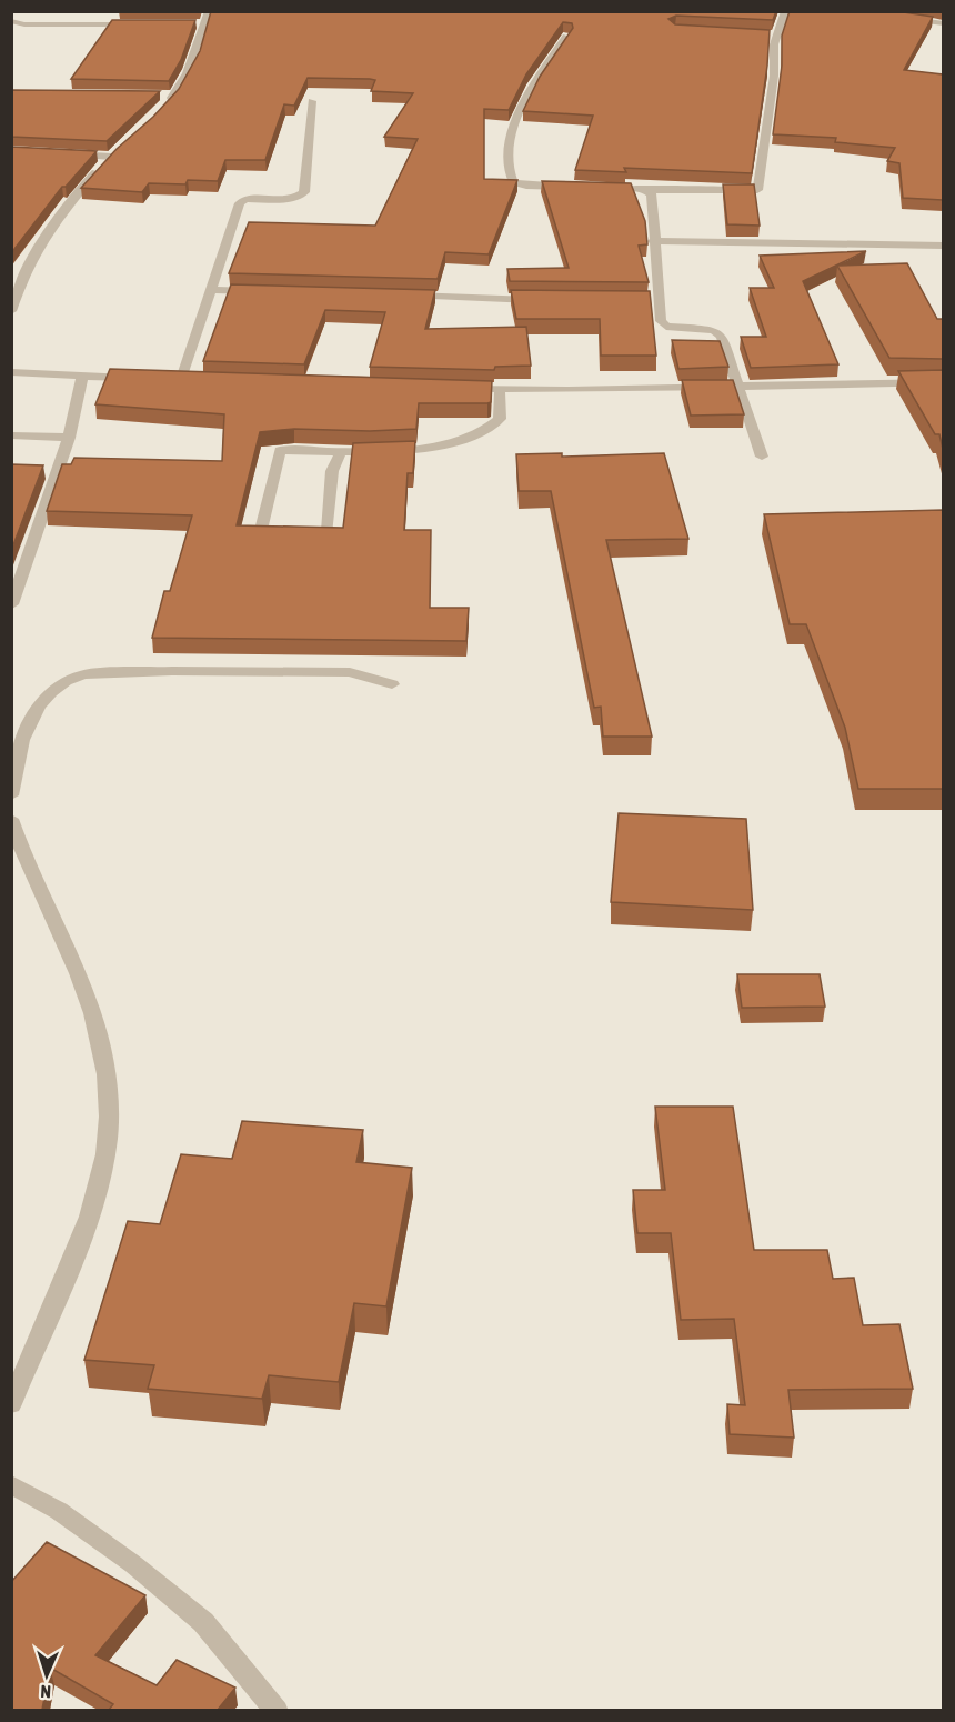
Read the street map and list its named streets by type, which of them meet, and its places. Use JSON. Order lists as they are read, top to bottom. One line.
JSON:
{"north":"bottom"}
